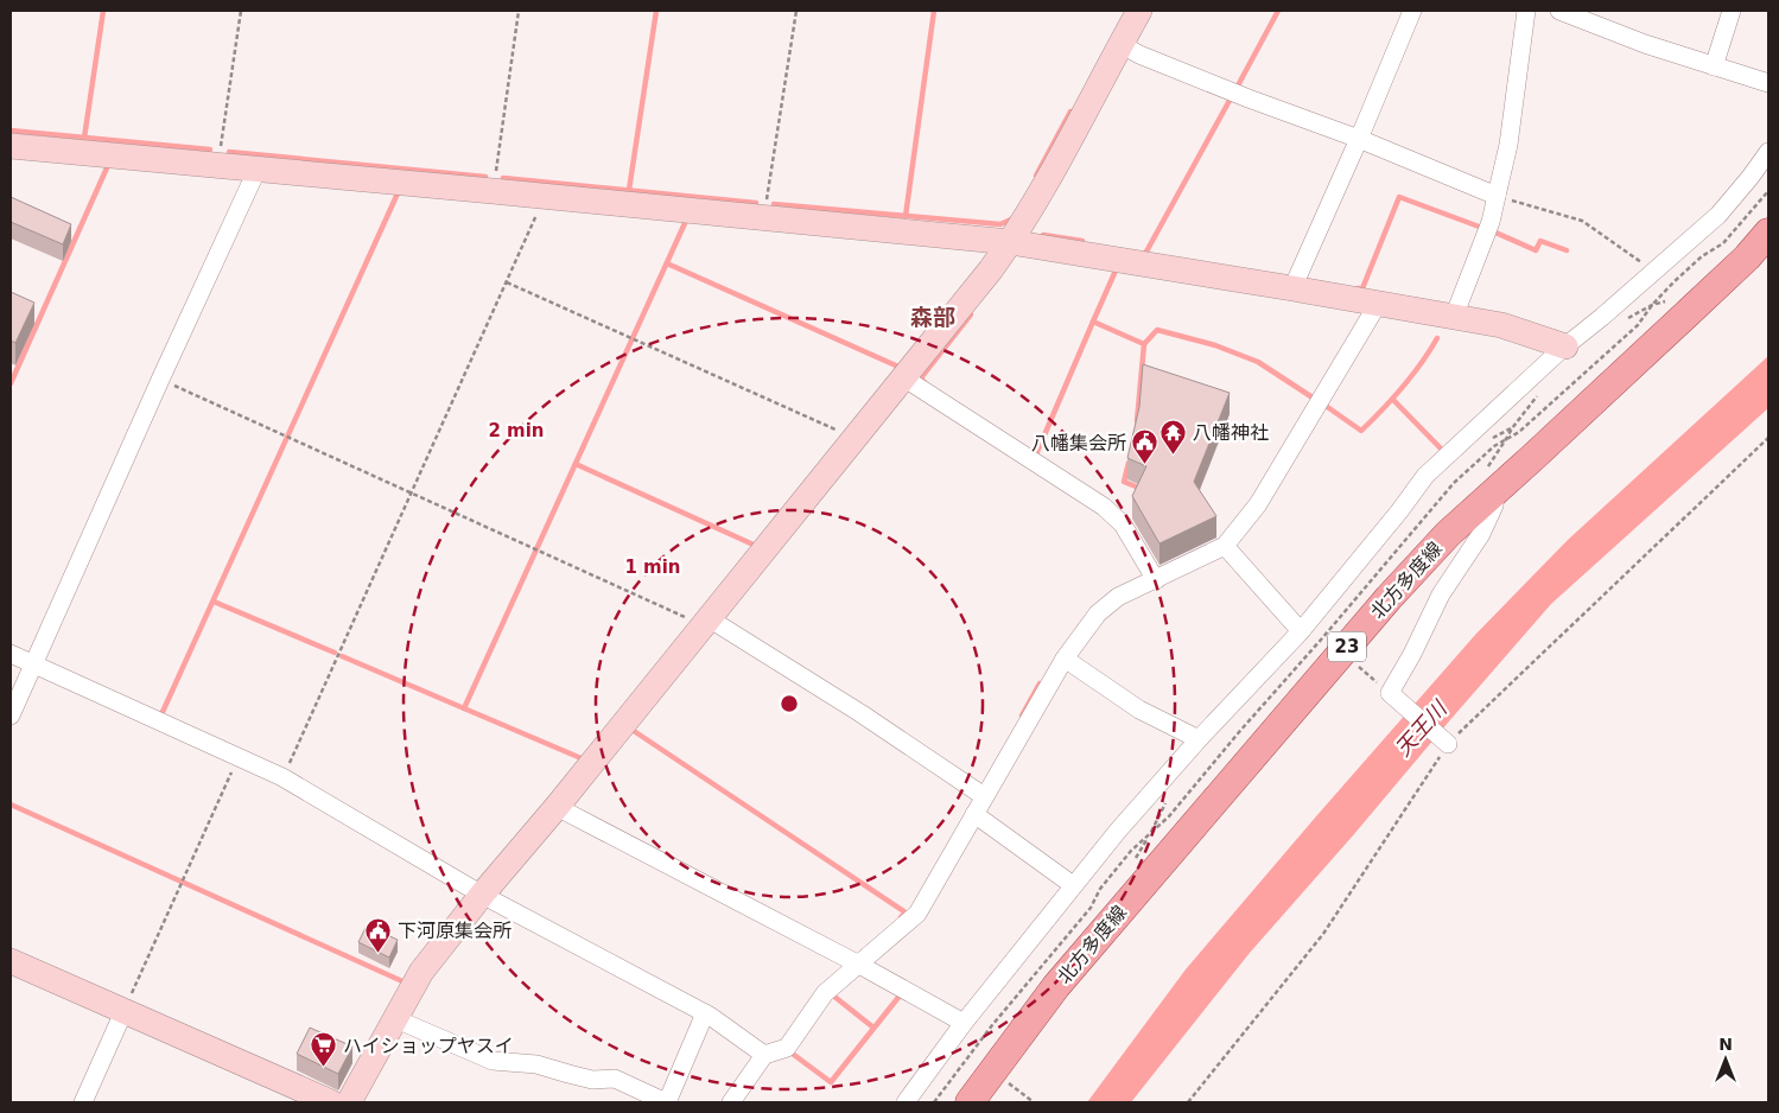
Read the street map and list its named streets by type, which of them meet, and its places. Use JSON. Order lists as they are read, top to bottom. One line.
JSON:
{"streets":{"main road":["北方多度線","23"]},"districts":["森部"],"water":["天王川"],"places":{"temple":["八幡神社"],"public building":["八幡集会所","下河原集会所"],"supermarket":["ハイショップヤスイ"]},"north":"top","rings":["2 min","1 min"]}
